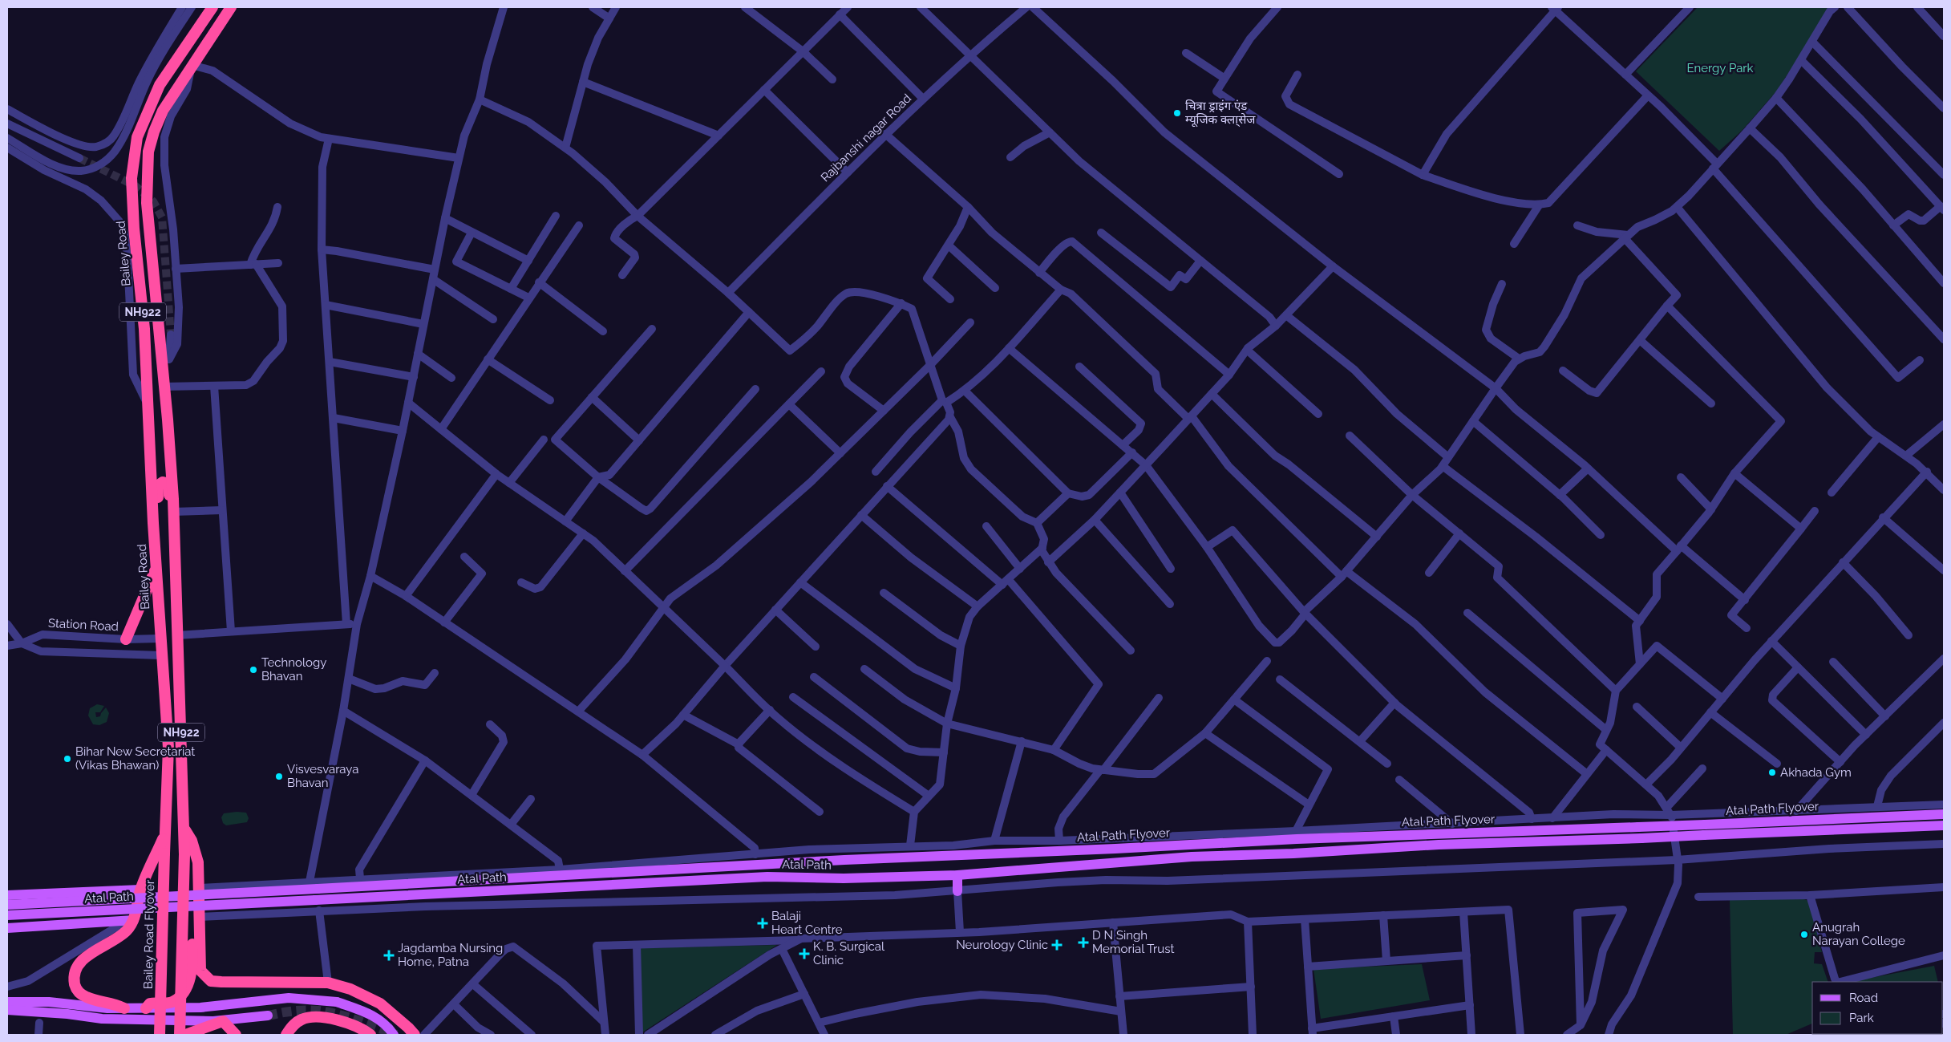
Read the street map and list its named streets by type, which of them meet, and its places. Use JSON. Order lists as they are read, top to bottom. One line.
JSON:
{"streets":{"highway":["Bailey Road","NH922","Bailey Road Flyover"],"main road":["Atal Path Flyover","Atal Path"],"street":["Rajbanshi nagar Road","Station Road"]},"crossings":[["Bailey Road","NH922"],["Bailey Road","Station Road"],["NH922","Station Road"],["NH922","Bailey Road Flyover"],["Atal Path Flyover","Atal Path"]],"parks":["Energy Park"],"places":{"other":["चित्रा ड्राइंग एंड म्यूजिक क्ला्सेज","Technology Bhavan","Bihar New Secretariat (Vikas Bhawan)","Akhada Gym","Visvesvaraya Bhavan","Anugrah Narayan College"],"health":["Balaji Heart Centre","D N Singh Memorial Trust","Neurology Clinic","K. B. Surgical Clinic","Jagdamba Nursing Home, Patna"]},"legend":["Road","Park"]}
